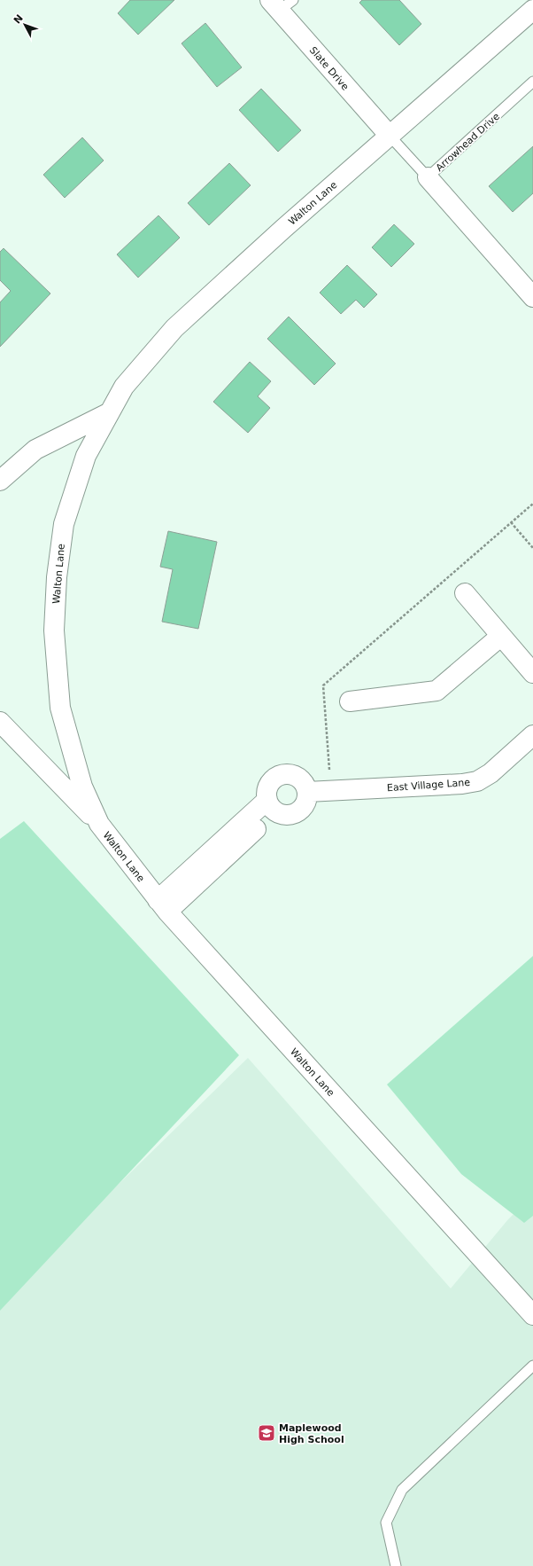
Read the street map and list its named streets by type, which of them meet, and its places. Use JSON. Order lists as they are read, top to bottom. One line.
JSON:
{"streets":{"street":["Slate Drive","Walton Lane","East Village Lane"],"lane":["Arrowhead Drive"]},"crossings":[["Slate Drive","Arrowhead Drive"],["Slate Drive","Walton Lane"],["Arrowhead Drive","Walton Lane"]],"places":{"school or university":["Maplewood High School"]},"north":"top left"}
